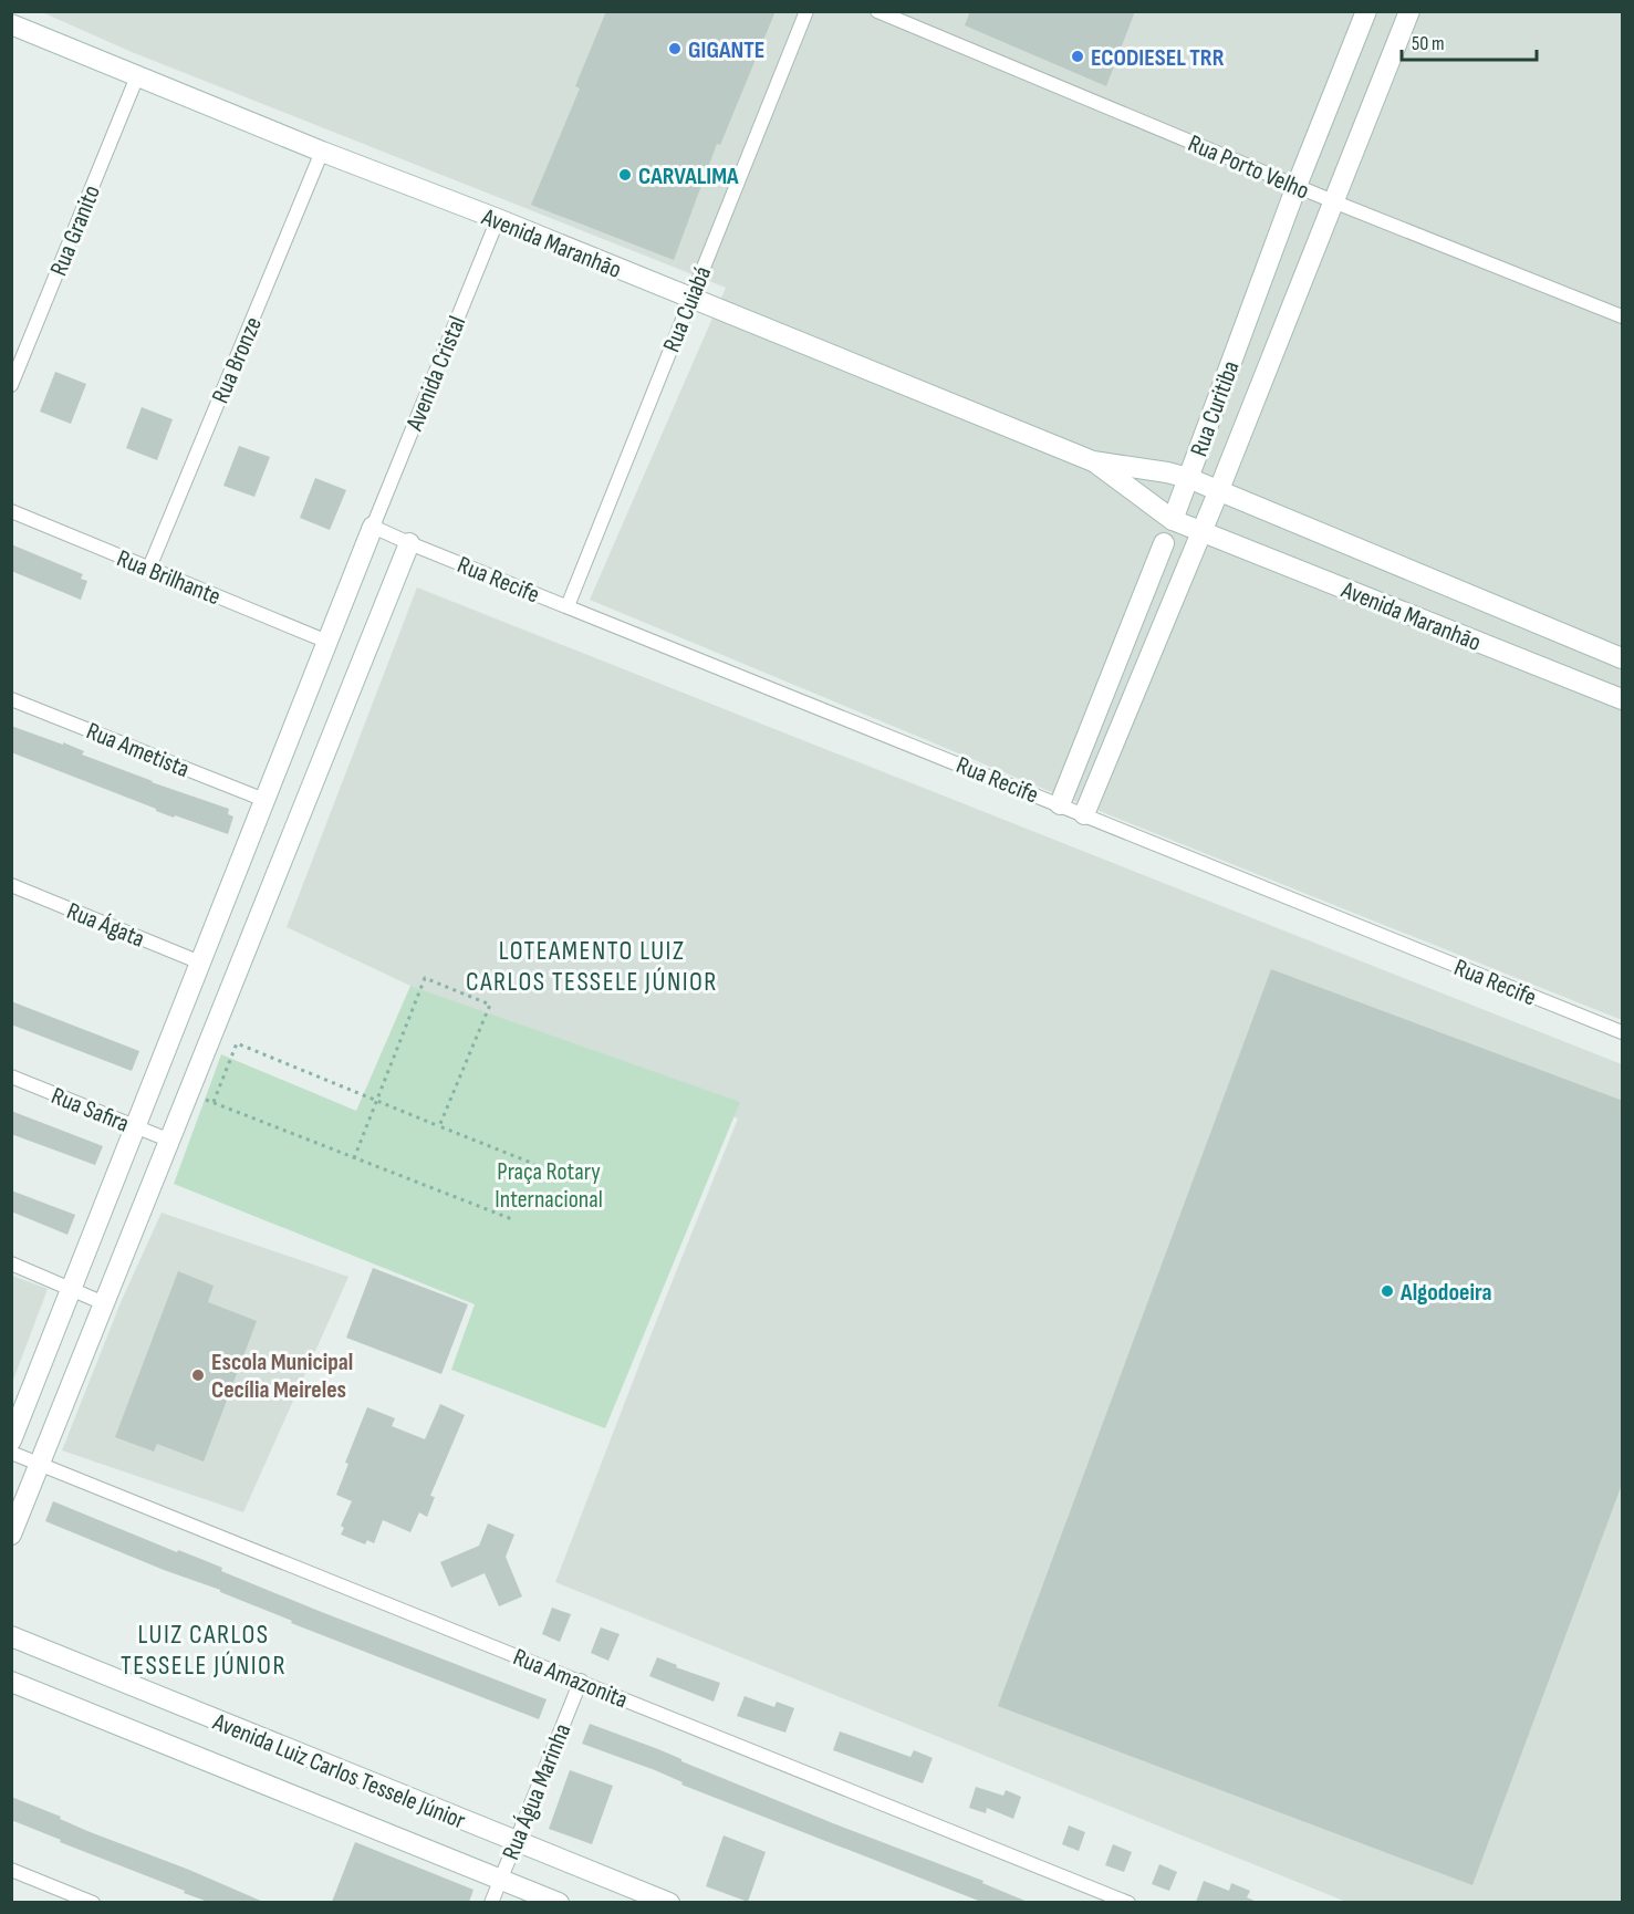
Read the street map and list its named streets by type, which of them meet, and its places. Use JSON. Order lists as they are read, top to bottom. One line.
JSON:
{"streets":{"street":["Rua Porto Velho","Rua Granito","Avenida Maranhão","Rua Cuiabá","Rua Bronze","Avenida Cristal","Rua Curitiba","Rua Brilhante","Rua Recife","Rua Ametista","Rua Ágata","Rua Safira","Rua Amazonita","Avenida Luiz Carlos Tessele Júnior","Rua Água Marinha"]},"crossings":[["Rua Porto Velho","Rua Curitiba"],["Rua Granito","Avenida Maranhão"],["Avenida Maranhão","Rua Cuiabá"],["Avenida Maranhão","Rua Bronze"],["Avenida Maranhão","Avenida Cristal"],["Avenida Maranhão","Rua Curitiba"],["Rua Cuiabá","Rua Recife"],["Rua Bronze","Rua Brilhante"],["Avenida Cristal","Rua Recife"],["Rua Curitiba","Rua Recife"],["Rua Amazonita","Rua Água Marinha"],["Avenida Luiz Carlos Tessele Júnior","Rua Água Marinha"]],"districts":["LOTEAMENTO LUIZ CARLOS TESSELE JÚNIOR","LUIZ CARLOS TESSELE JÚNIOR"],"parks":["Praça Rotary Internacional"],"places":["GIGANTE","ECODIESEL TRR","CARVALIMA","Algodoeira","Escola Municipal Cecília Meireles"],"scale_bar":"50 m"}
